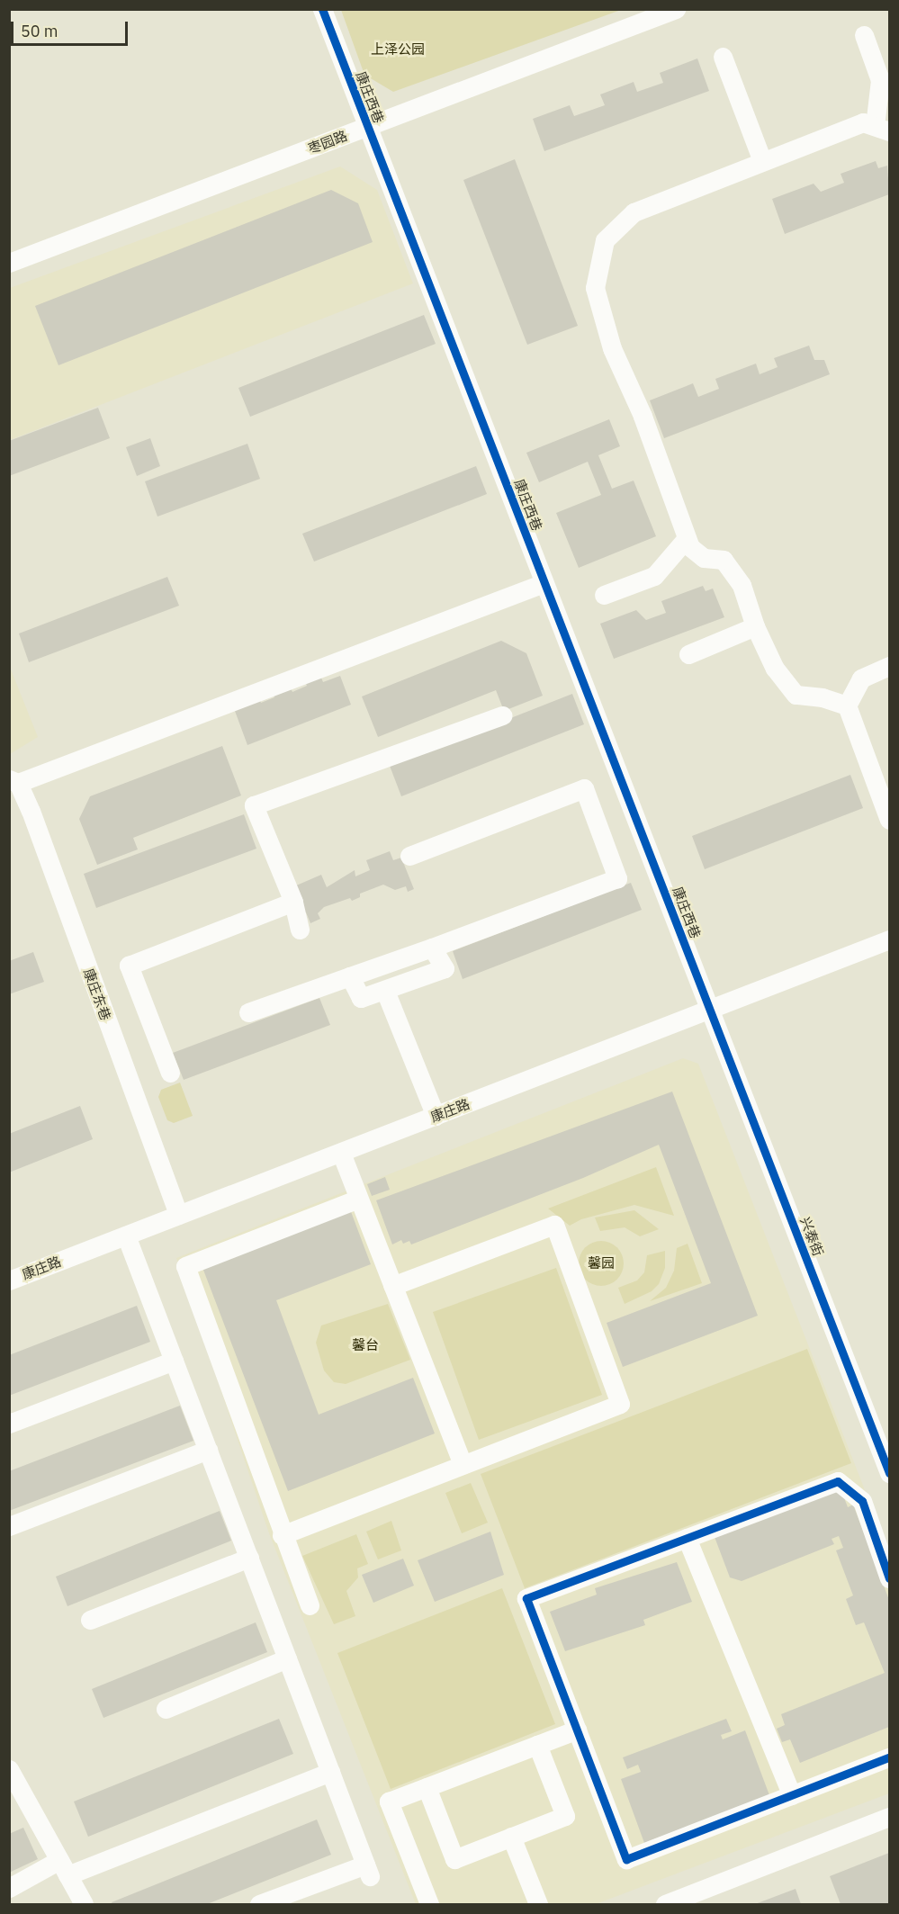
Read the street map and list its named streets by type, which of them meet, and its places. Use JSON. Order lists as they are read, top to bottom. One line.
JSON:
{"streets":{"street":["康庄西巷","枣园路","康庄东巷","康庄路","兴泰街"]},"crossings":[["康庄西巷","枣园路"],["康庄西巷","康庄路"],["康庄西巷","兴泰街"],["康庄东巷","康庄路"],["康庄路","兴泰街"]],"parks":["上泽公园","馨园","馨台"],"scale_bar":"50 m"}
